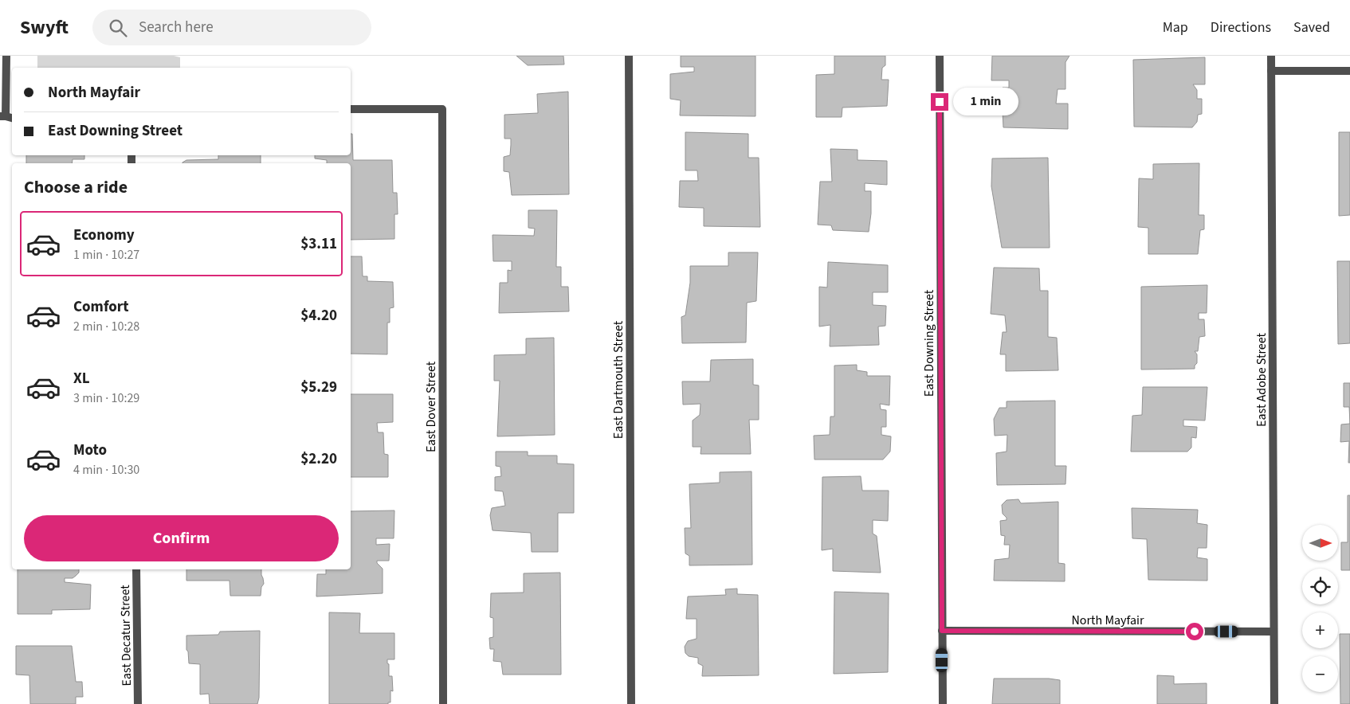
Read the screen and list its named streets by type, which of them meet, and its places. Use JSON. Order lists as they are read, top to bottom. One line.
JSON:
{"streets":{"street":["East Downing Street","East Dartmouth Street","East Adobe Street","East Dover Street","North Mayfair","East Decatur Street"]},"crossings":[["East Downing Street","North Mayfair"],["East Adobe Street","North Mayfair"]],"north":"right","page":{"header":"Swyft","search":"Search here","nav":["Map","Directions","Saved"],"banner":["North Mayfair","East Downing Street"],"bubble":"1 min","heading":"Choose a ride","list":[{"name":"Economy","note":"1 min · 10:27","value":"$3.11"},{"name":"Comfort","note":"2 min · 10:28","value":"$4.20"},{"name":"XL","note":"3 min · 10:29","value":"$5.29"},{"name":"Moto","note":"4 min · 10:30","value":"$2.20"}],"buttons":"Confirm","map_buttons":["+","−"]}}
